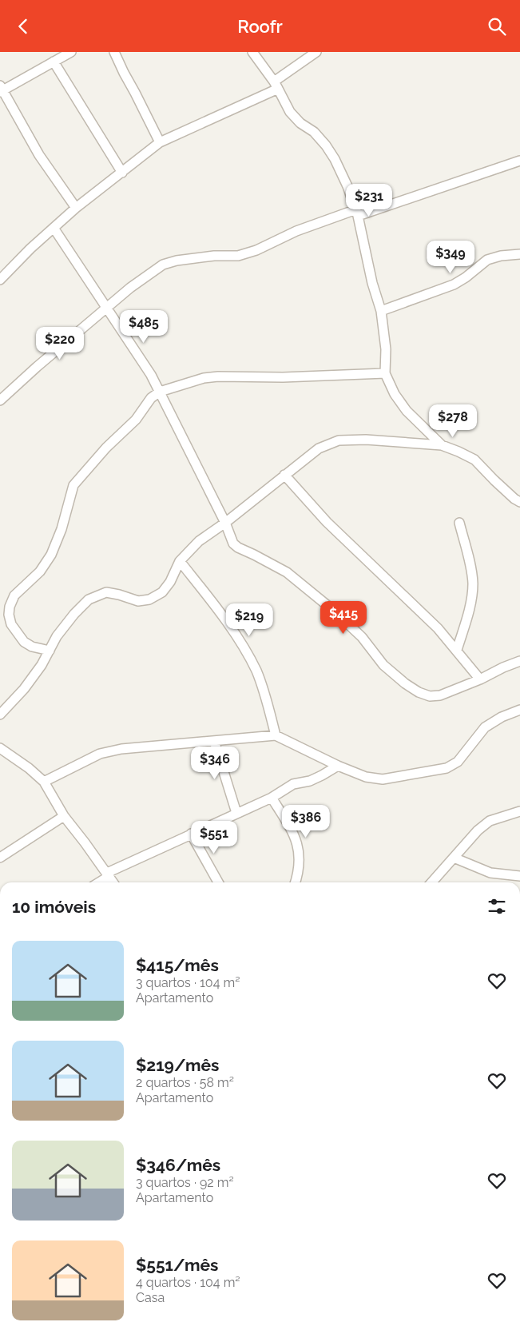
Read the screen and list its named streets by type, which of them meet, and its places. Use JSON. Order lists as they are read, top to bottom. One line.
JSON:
{"page":{"header":"Roofr","price":["$231","$349","$485","$220","$278","$415","$219","$346","$386","$551"],"heading":"10 imóveis","list":[{"name":"$415/mês","note":"3 quartos · 104 m² · Apartamento"},{"name":"$219/mês","note":"2 quartos · 58 m² · Apartamento"},{"name":"$346/mês","note":"3 quartos · 92 m² · Apartamento"},{"name":"$551/mês","note":"4 quartos · 104 m² · Casa"}]}}
